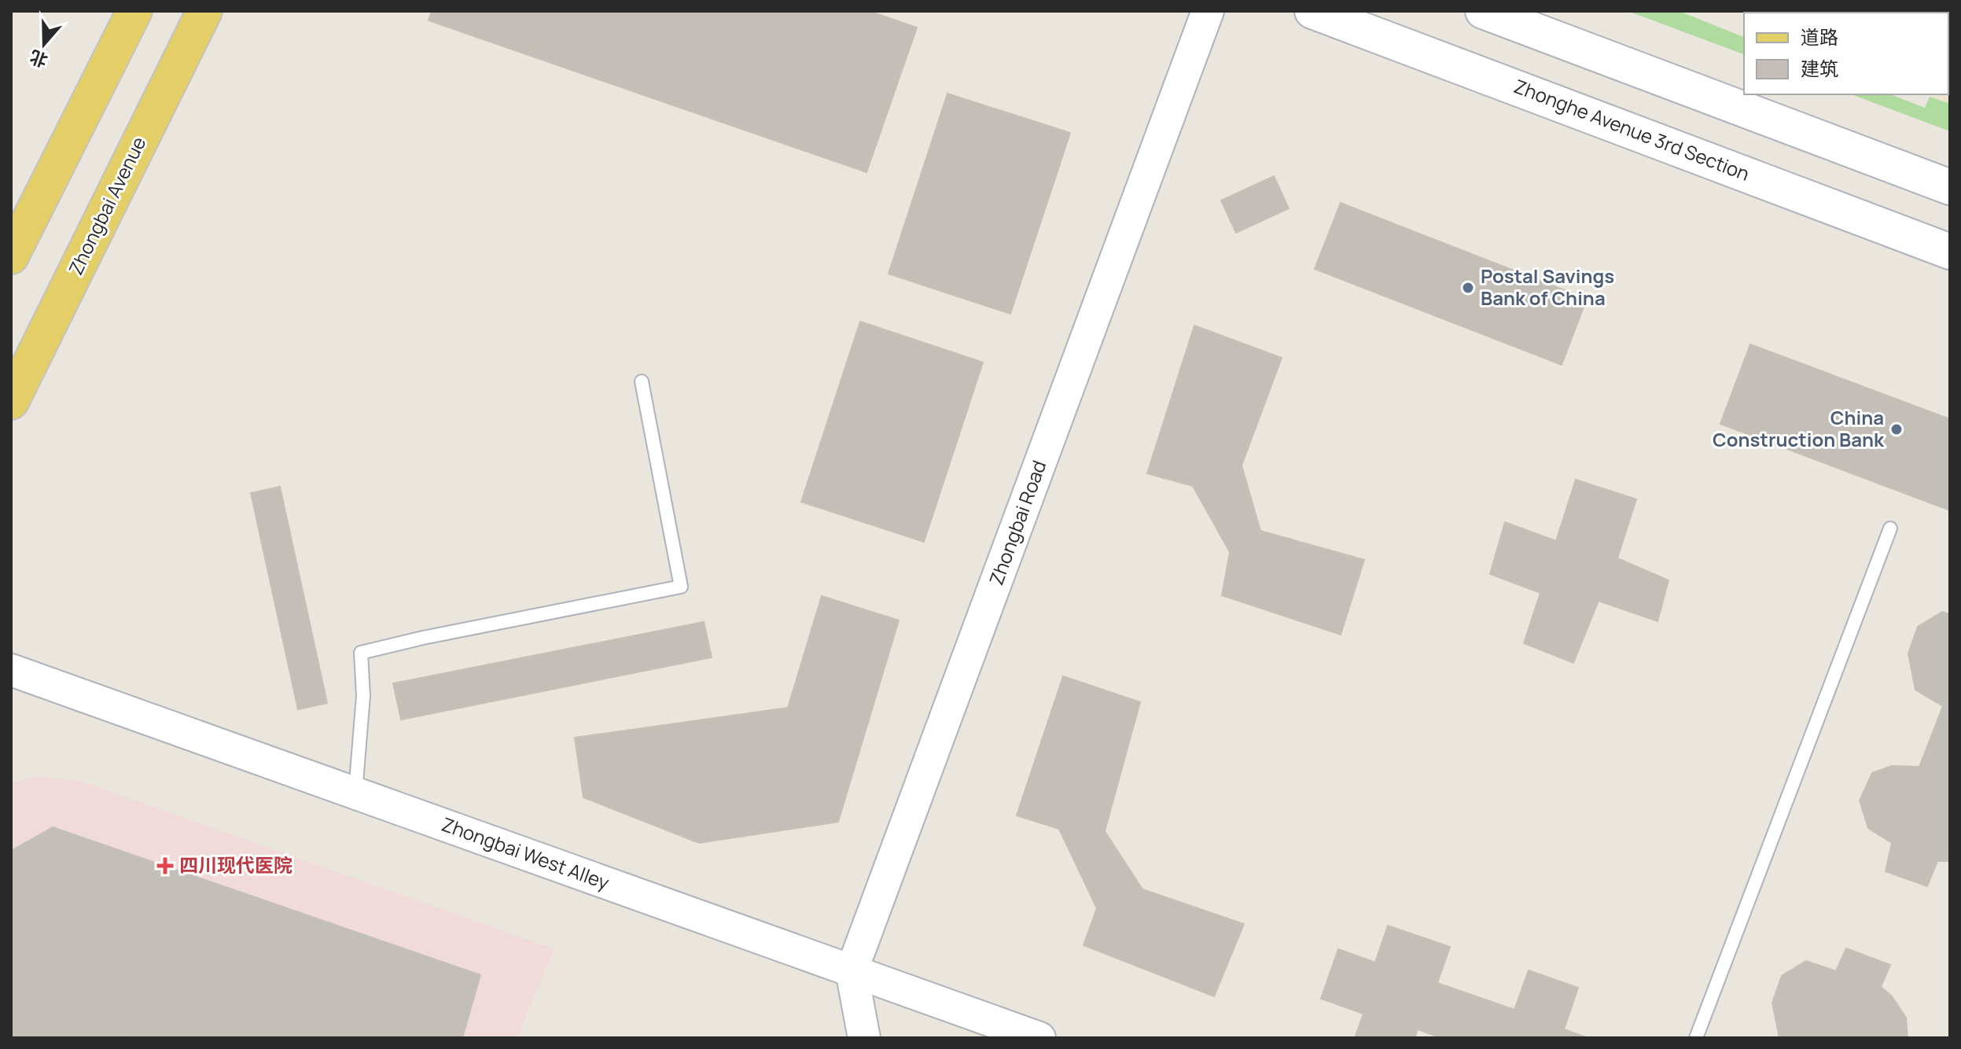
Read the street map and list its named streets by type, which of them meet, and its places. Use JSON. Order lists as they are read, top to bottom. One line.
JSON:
{"streets":{"main road":["Zhonghe Avenue 3rd Section","Zhongbai Avenue"],"street":["Zhongbai Road","Zhongbai West Alley"]},"crossings":[["Zhongbai Road","Zhongbai West Alley"]],"places":{"other":["Postal Savings Bank of China","China Construction Bank"],"health":["四川现代医院"]},"legend":["道路","建筑"],"north":"bottom"}
